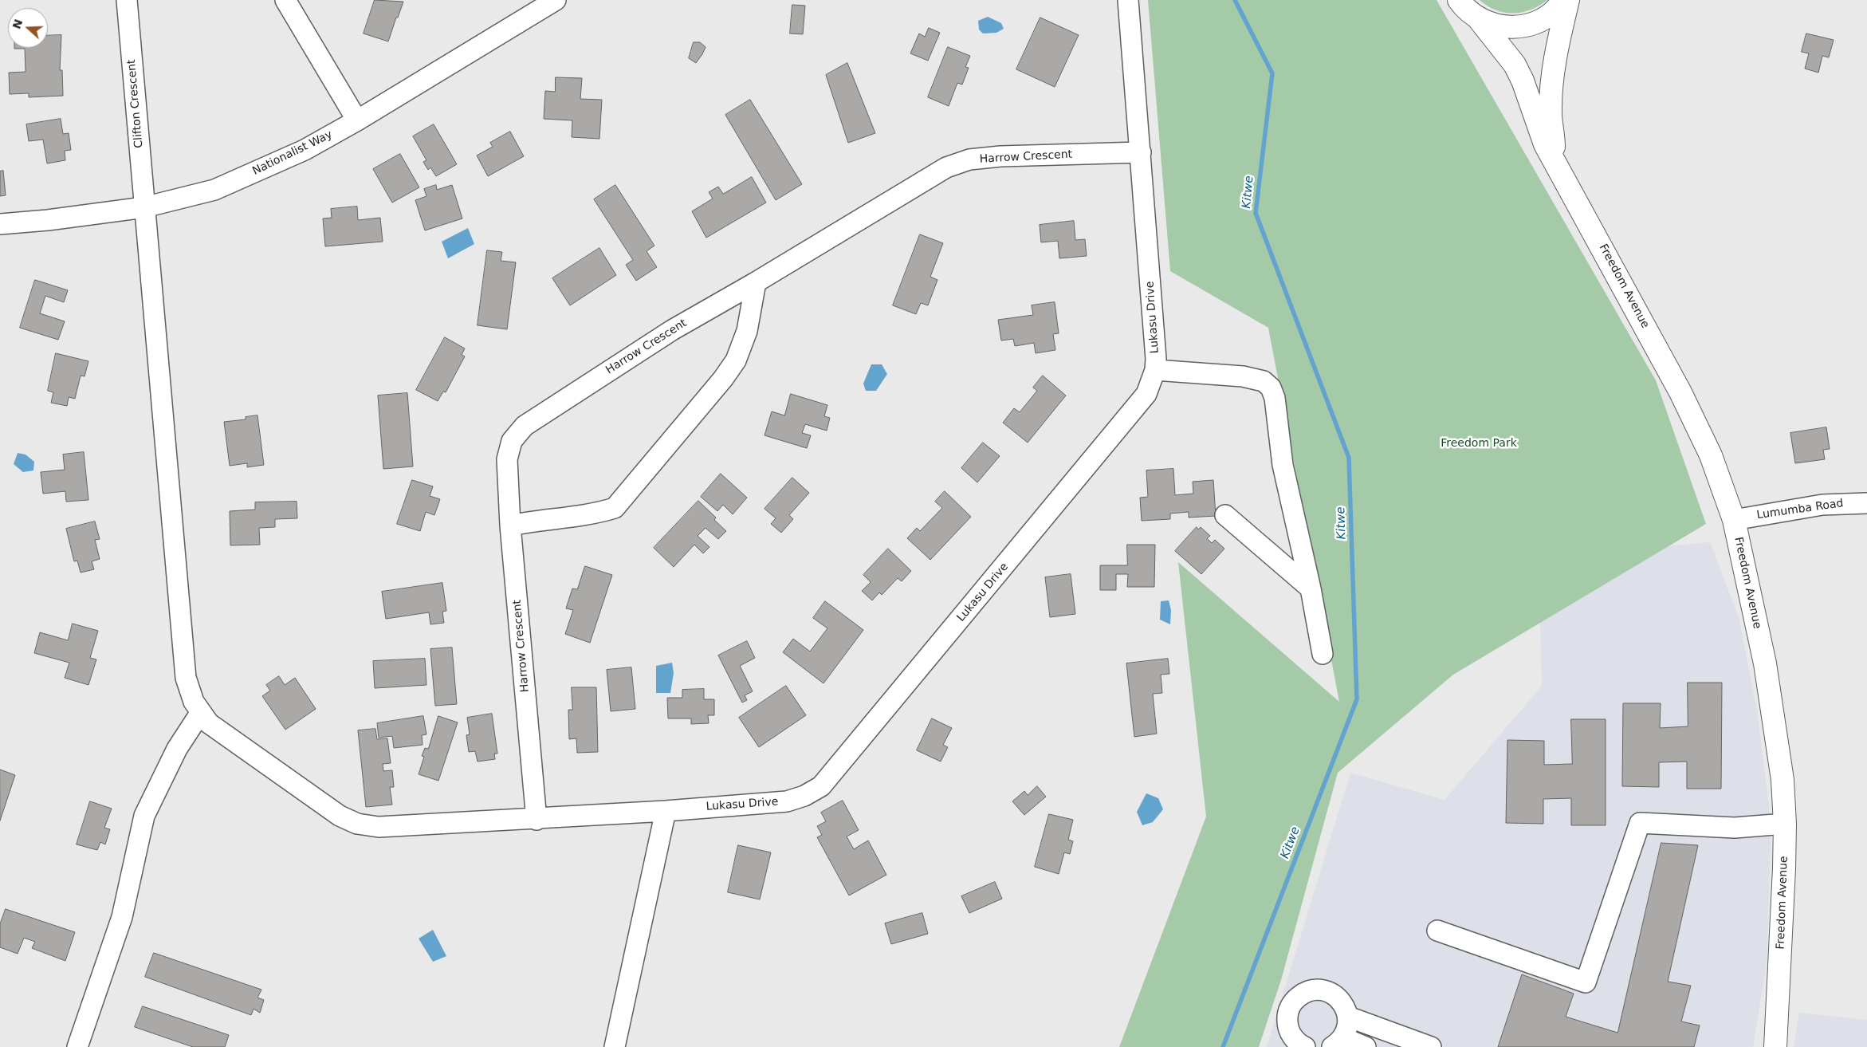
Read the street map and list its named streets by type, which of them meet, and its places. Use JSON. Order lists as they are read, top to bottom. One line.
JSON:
{"streets":{"main road":["Freedom Avenue"],"street":["Clifton Crescent","Nationalist Way","Harrow Crescent","Lukasu Drive","Lumumba Road"]},"crossings":[["Clifton Crescent","Nationalist Way"],["Clifton Crescent","Lukasu Drive"],["Harrow Crescent","Lukasu Drive"],["Freedom Avenue","Lumumba Road"]],"water":["Kitwe"],"parks":["Freedom Park"],"north":"left"}
